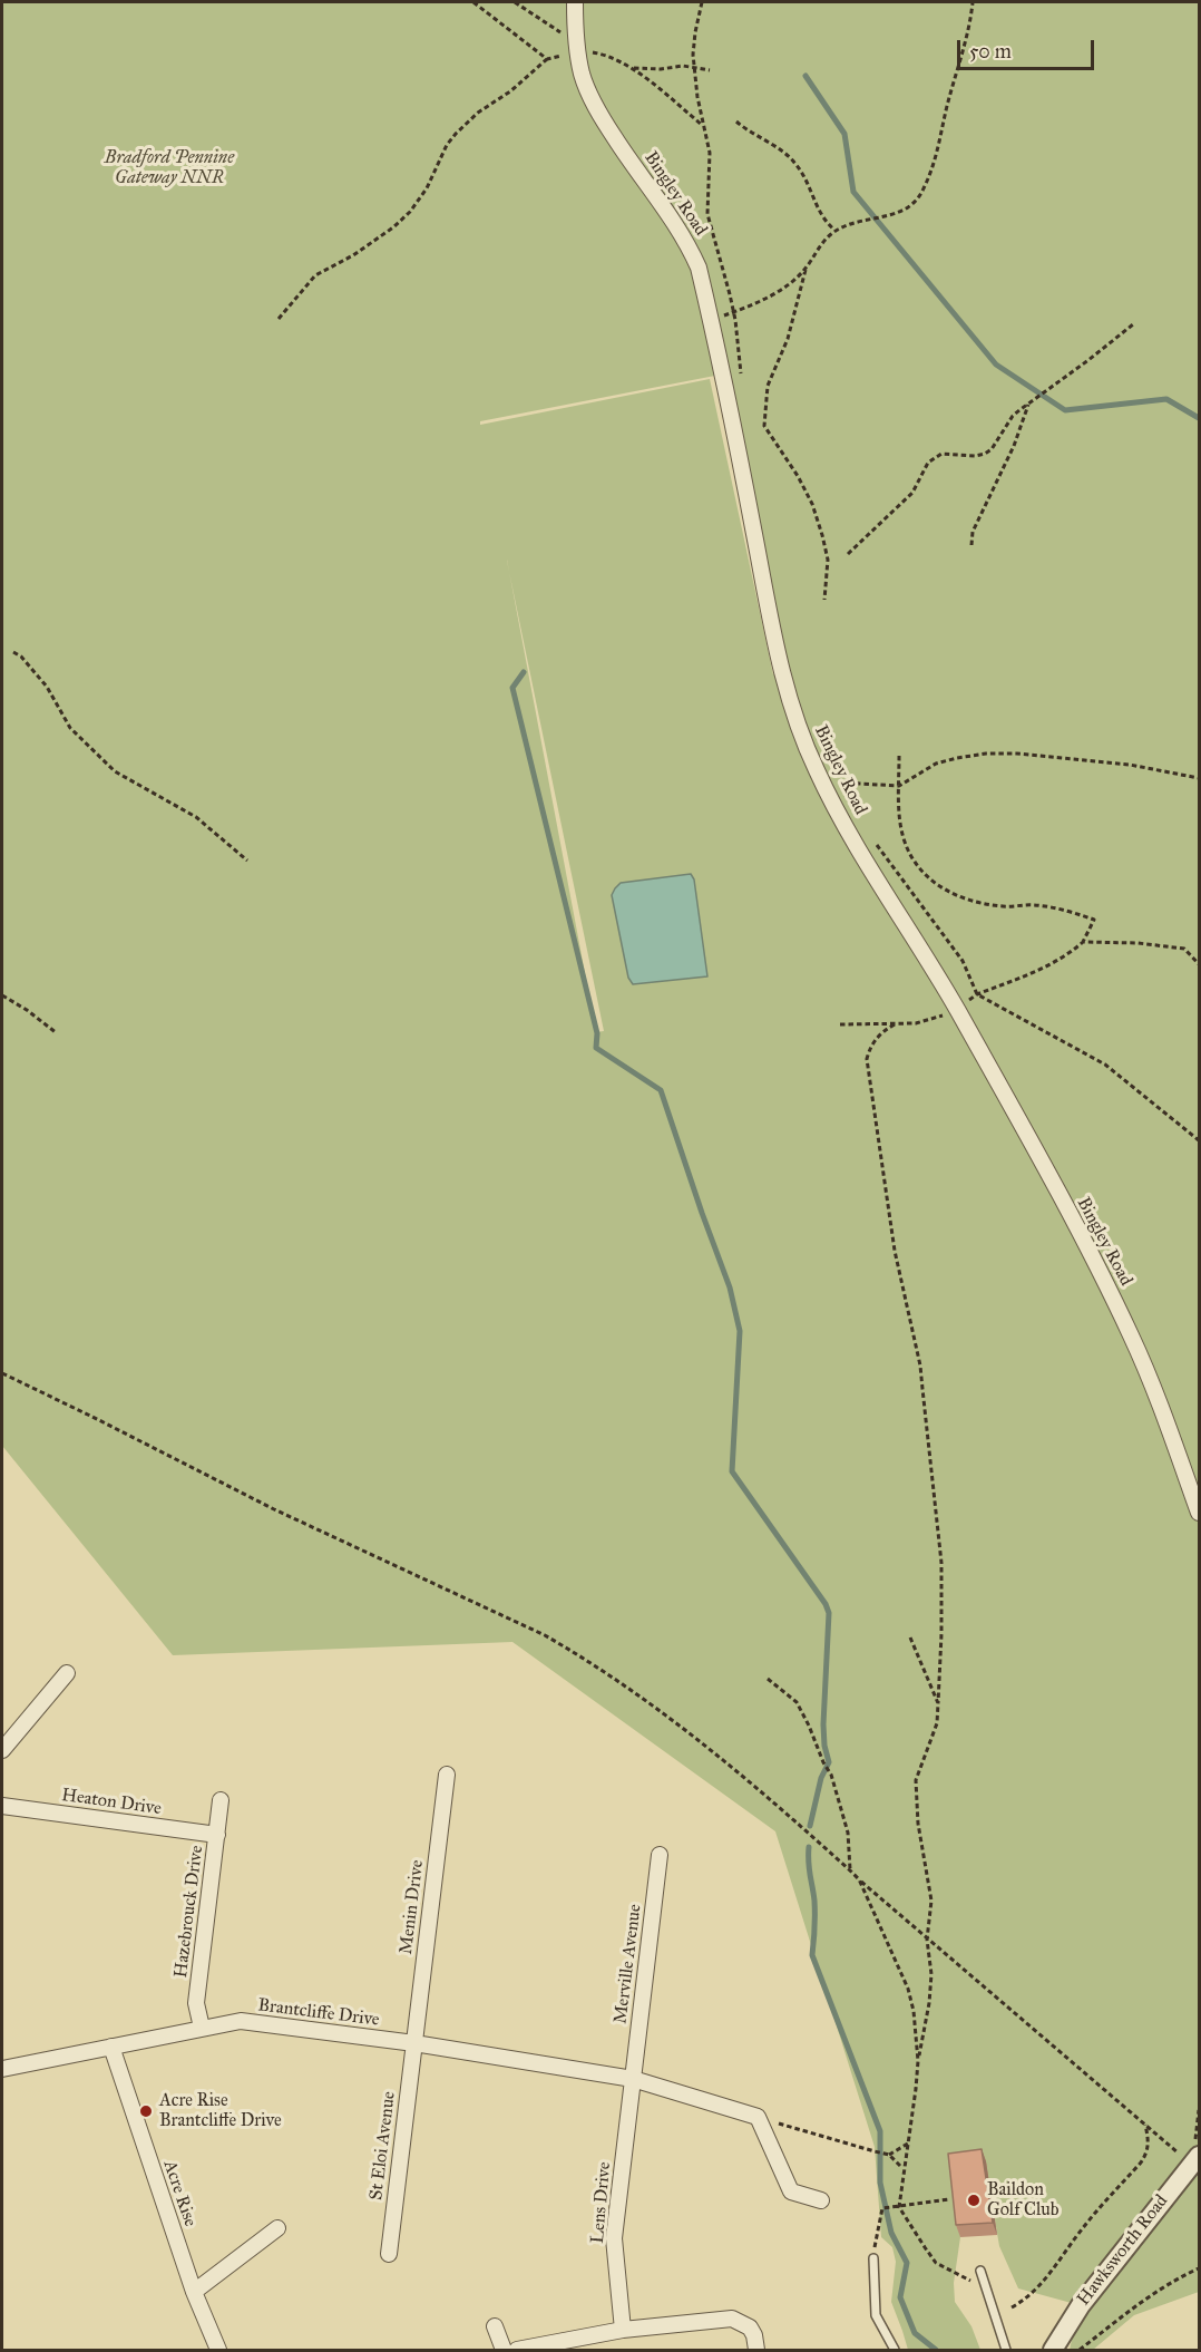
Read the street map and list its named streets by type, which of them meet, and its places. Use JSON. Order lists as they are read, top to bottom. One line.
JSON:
{"streets":{"street":["Bingley Road","Heaton Drive","Menin Drive","Hazebrouck Drive","Merville Avenue","Brantcliffe Drive","St Eloi Avenue","Acre Rise","Lens Drive","Hawksworth Road"]},"crossings":[["Heaton Drive","Hazebrouck Drive"],["Menin Drive","Brantcliffe Drive"],["Menin Drive","St Eloi Avenue"],["Hazebrouck Drive","Brantcliffe Drive"],["Merville Avenue","Brantcliffe Drive"],["Merville Avenue","Lens Drive"],["Brantcliffe Drive","St Eloi Avenue"],["Brantcliffe Drive","Acre Rise"],["Brantcliffe Drive","Lens Drive"]],"parks":["Bradford Pennine Gateway NNR"],"places":["Acre Rise Brantcliffe Drive","Baildon Golf Club"],"scale_bar":"50 m"}
